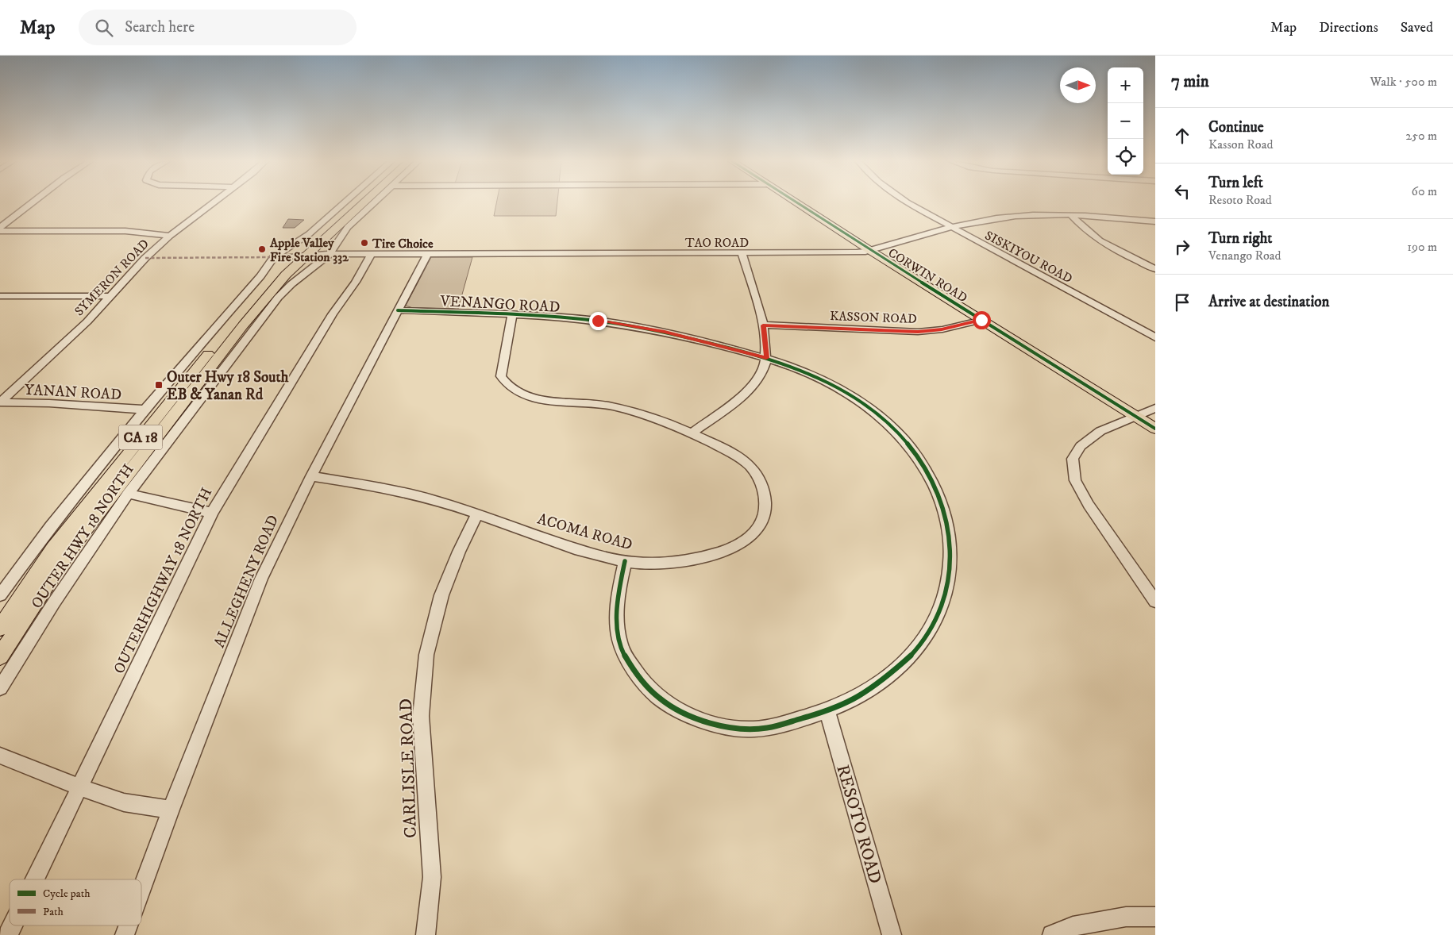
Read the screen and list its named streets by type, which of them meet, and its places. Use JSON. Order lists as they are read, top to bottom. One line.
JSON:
{"streets":{"main road":["CORWIN ROAD","CA 18"],"street":["TAO ROAD","SISKIYOU ROAD","SYMERON ROAD","VENANGO ROAD","KASSON ROAD","YANAN ROAD","ACOMA ROAD","OUTER HWY 18 NORTH","OUTERHIGHWAY 18 NORTH","ALLEGHENY ROAD","CARLISLE ROAD","RESOTO ROAD"]},"crossings":[["TAO ROAD","SISKIYOU ROAD"],["TAO ROAD","CORWIN ROAD"],["TAO ROAD","CA 18"],["TAO ROAD","OUTER HWY 18 NORTH"],["TAO ROAD","OUTERHIGHWAY 18 NORTH"],["TAO ROAD","ALLEGHENY ROAD"],["CORWIN ROAD","KASSON ROAD"],["SYMERON ROAD","YANAN ROAD"],["VENANGO ROAD","ACOMA ROAD"],["VENANGO ROAD","ALLEGHENY ROAD"],["VENANGO ROAD","RESOTO ROAD"],["ACOMA ROAD","ALLEGHENY ROAD"],["ACOMA ROAD","CARLISLE ROAD"]],"places":{"other":["Tire Choice","Apple Valley Fire Station 332"],"transit":["Outer Hwy 18 South EB & Yanan Rd"]},"legend":["Cycle path","Path"],"north":"right","page":{"header":"Map","search":"Search here","nav":["Map","Directions","Saved"],"heading":["7 min","Walk · 500 m"],"map_buttons":["+","−"],"list":[["Continue","Kasson Road","250 m"],["Turn left","Resoto Road","60 m"],["Turn right","Venango Road","190 m"],"Arrive at destination"]}}
